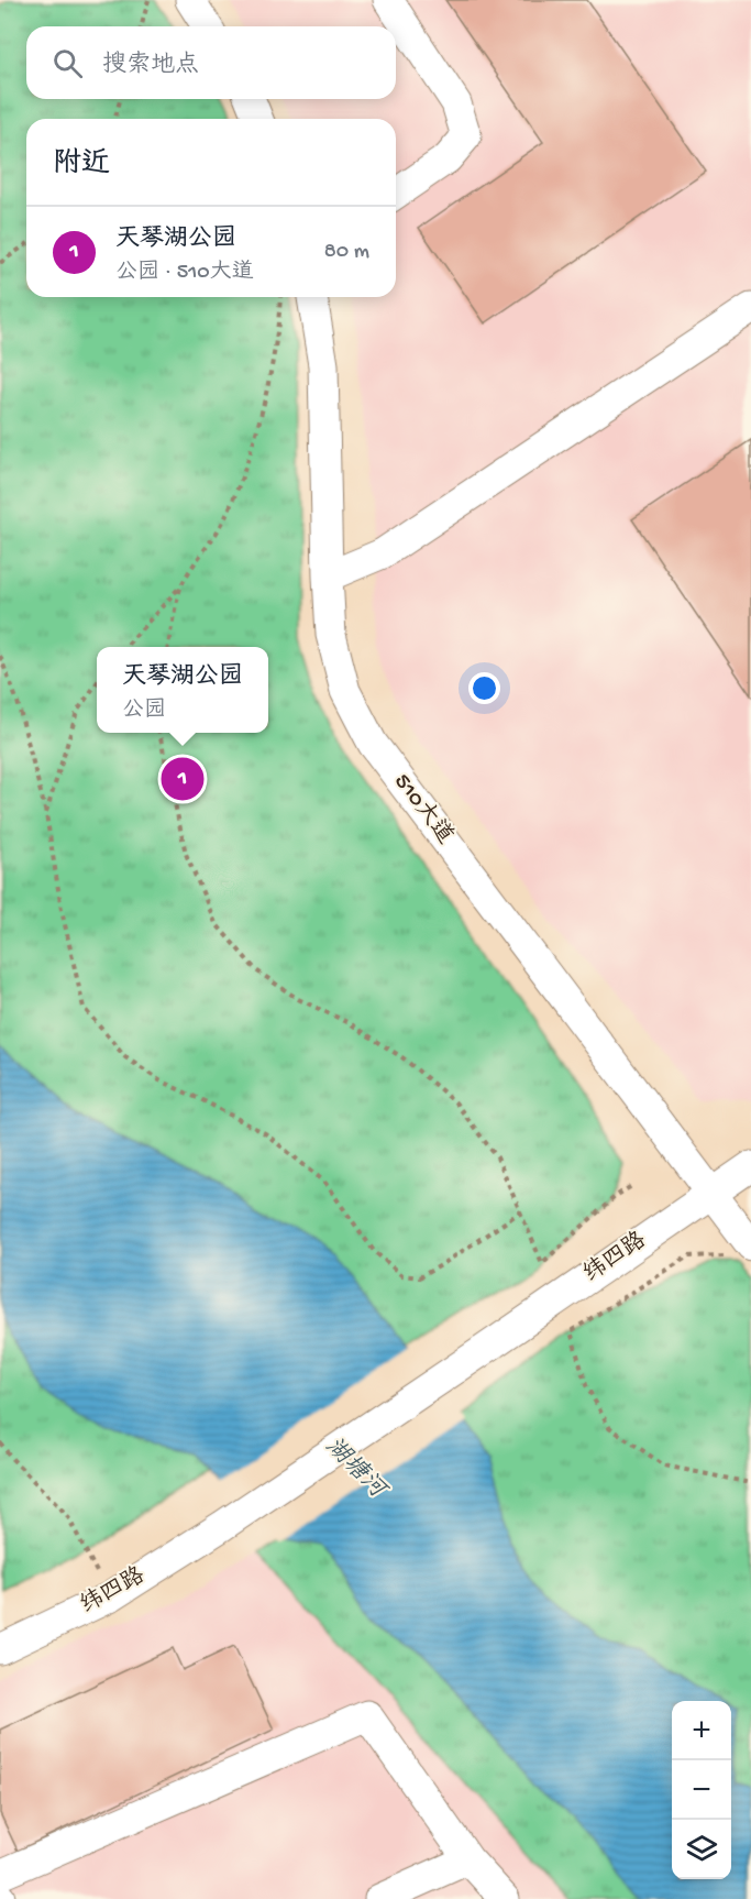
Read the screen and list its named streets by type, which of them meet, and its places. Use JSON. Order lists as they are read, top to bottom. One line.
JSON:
{"streets":{"street":["510大道","纬四路"]},"crossings":[["510大道","纬四路"]],"water":["湖塘河"],"page":{"search":"搜索地点","heading":"附近","list":[{"mark":"1","name":"天琴湖公园","note":"公园 · 510大道","value":"80 m"}],"popup":["天琴湖公园","公园"],"pins":"1","map_buttons":["+","−"]}}
